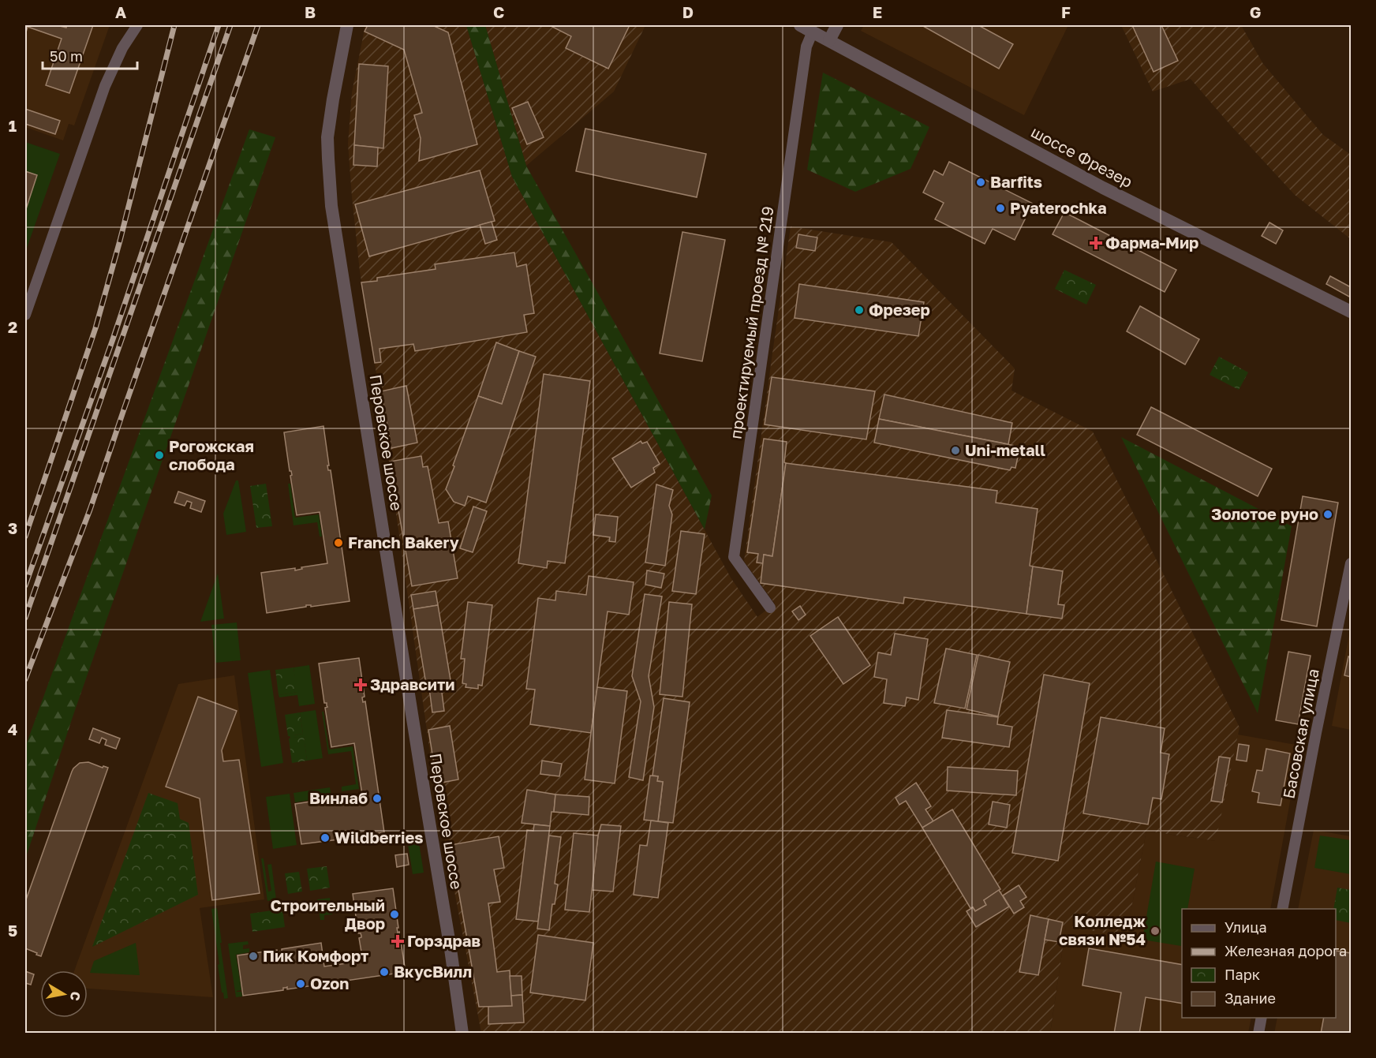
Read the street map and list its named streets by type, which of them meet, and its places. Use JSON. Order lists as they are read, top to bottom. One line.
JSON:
{"streets":{"street":["шоссе Фрезер","проектируемый проезд № 219","Перовское шоссе","Басовская улица"]},"crossings":[["шоссе Фрезер","проектируемый проезд № 219"]],"places":{"other":["Barfits","Pyaterochka","Фрезер","Uni-metall","Рогожская слобода","Золотое руно","Franch Bakery","Винлаб","Wildberries","Строительный Двор","Колледж связи №54","Пик Комфорт","ВкусВилл","Ozon"],"health":["Фарма-Мир","Здравсити","Горздрав"]},"legend":["Улица","Железная дорога","Парк","Здание"],"scale_bar":"50 m","north":"right","grid":{"columns":["A","B","C","D","E","F","G"],"rows":["1","2","3","4","5"]}}
